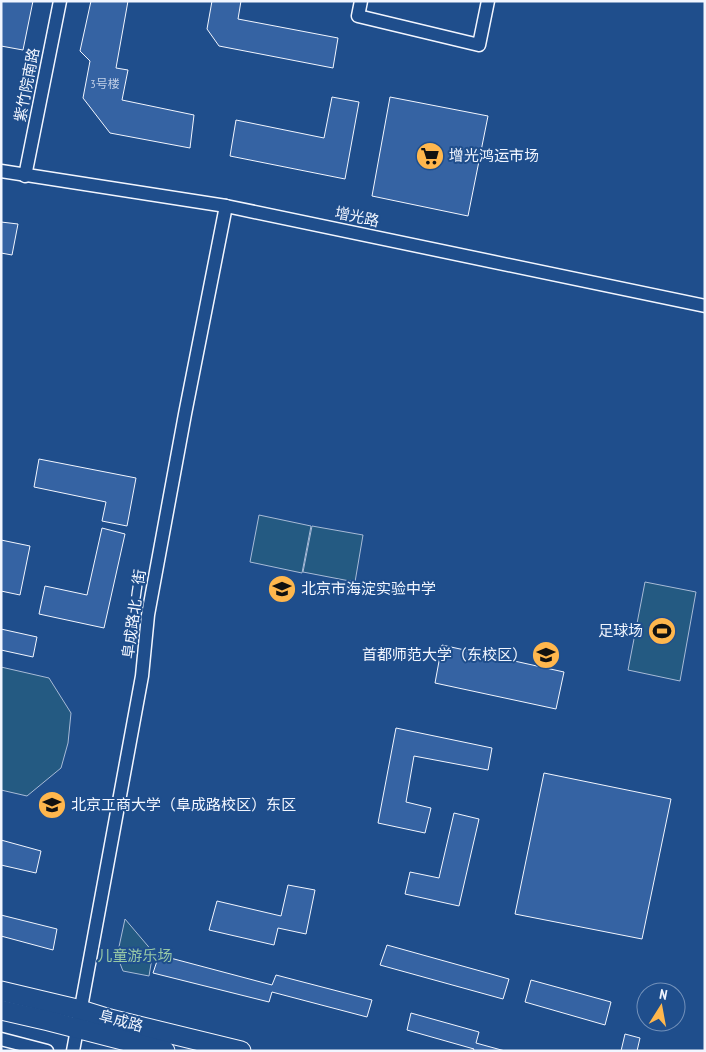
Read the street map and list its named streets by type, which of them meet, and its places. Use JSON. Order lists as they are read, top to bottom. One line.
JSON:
{"streets":{"highway":["阜成路"],"street":["紫竹院南路","增光路","阜成路北二街"]},"crossings":[["紫竹院南路","增光路"],["增光路","阜成路北二街"],["阜成路北二街","阜成路"]],"parks":["儿童游乐场"],"places":{"supermarket":["增光鸿运市场"],"school or university":["北京市海淀实验中学","首都师范大学（东校区）","北京工商大学（阜成路校区）东区"],"sports":["足球场"]},"house_numbers":["3号楼"],"north":"top"}
